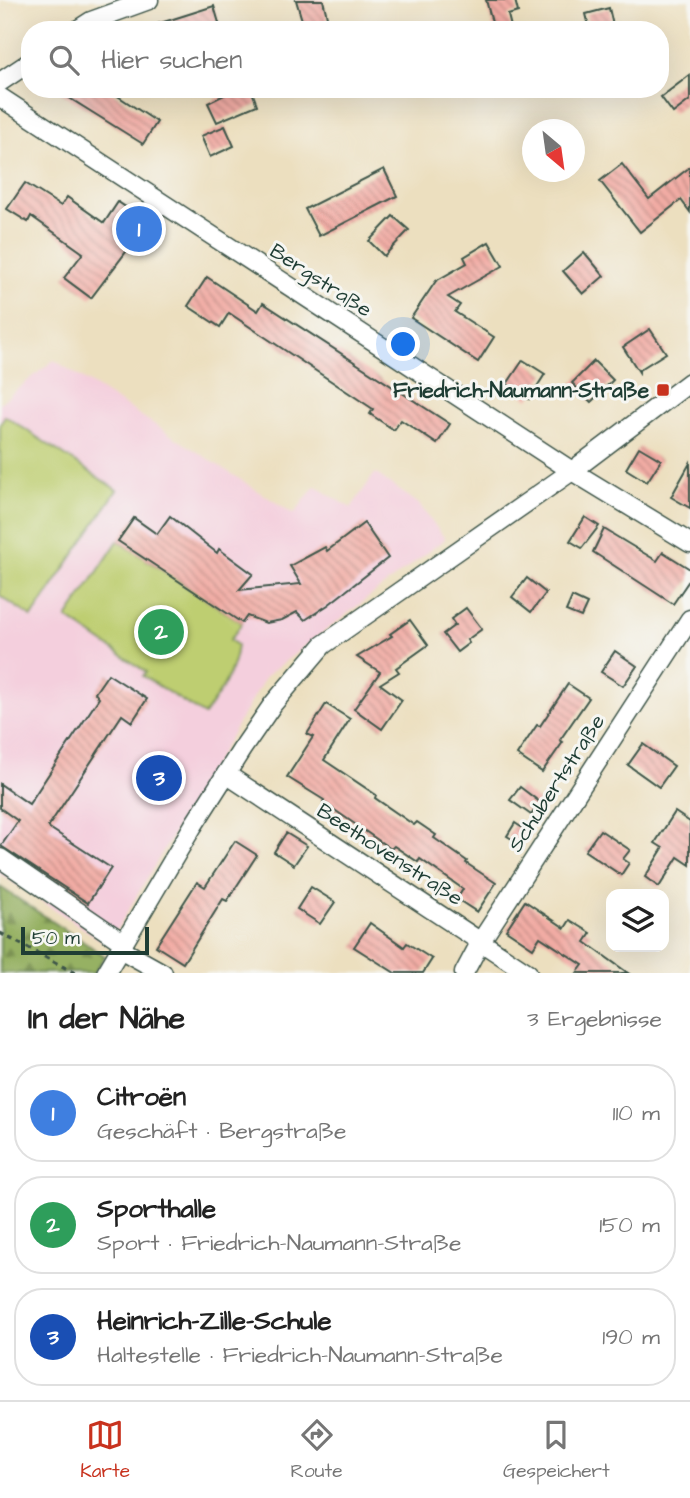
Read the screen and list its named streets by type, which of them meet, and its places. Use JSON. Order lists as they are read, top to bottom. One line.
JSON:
{"streets":{"street":["Bergstraße","Schubertstraße","Beethovenstraße"]},"crossings":[["Schubertstraße","Beethovenstraße"]],"places":{"transit":["Friedrich-Naumann-Straße"]},"scale_bar":"50 m","north":"bottom right","page":{"search":"Hier suchen","pins":["1","2","3"],"scale":"50 m","heading":["In der Nähe","3 Ergebnisse"],"list":[{"mark":"1","name":"Citroën","note":"Geschäft · Bergstraße","value":"110 m"},{"mark":"2","name":"Sporthalle","note":"Sport · Friedrich-Naumann-Straße","value":"150 m"},{"mark":"3","name":"Heinrich-Zille-Schule","note":"Haltestelle · Friedrich-Naumann-Straße","value":"190 m"}],"nav":["Karte","Route","Gespeichert"]}}
